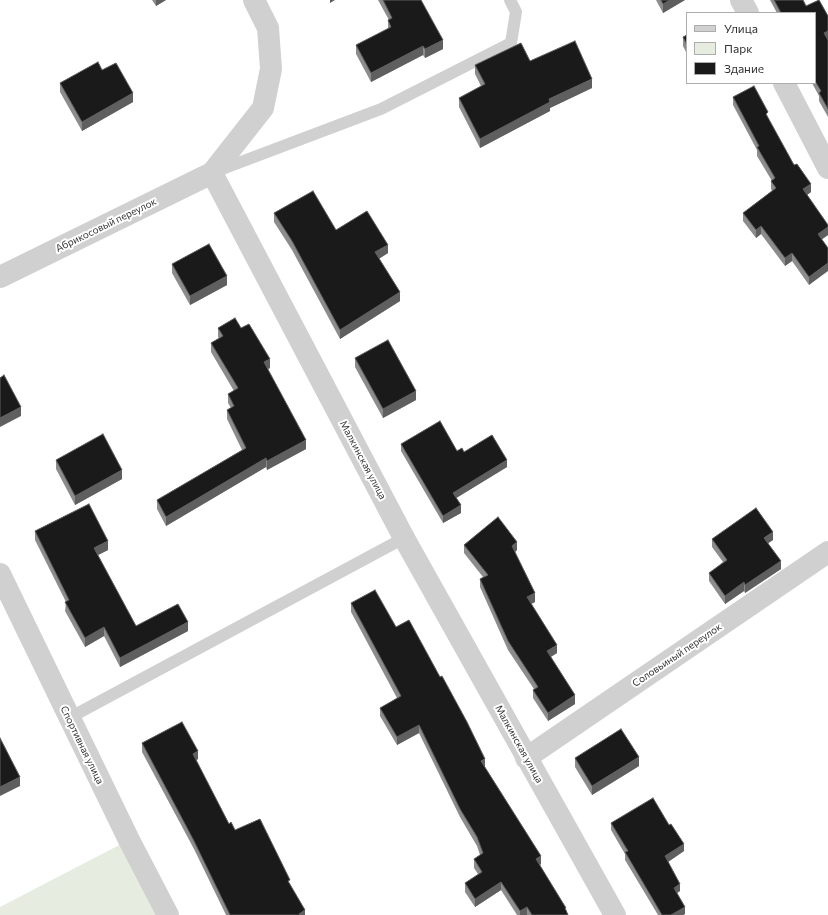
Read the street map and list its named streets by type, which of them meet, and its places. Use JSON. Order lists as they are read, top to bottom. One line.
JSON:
{"streets":{"street":["Абрикосовый переулок","Малкинская улица","Соловьиный переулок","Спортивная улица"]},"crossings":[["Абрикосовый переулок","Малкинская улица"],["Малкинская улица","Соловьиный переулок"]],"legend":["Улица","Парк","Здание"]}
